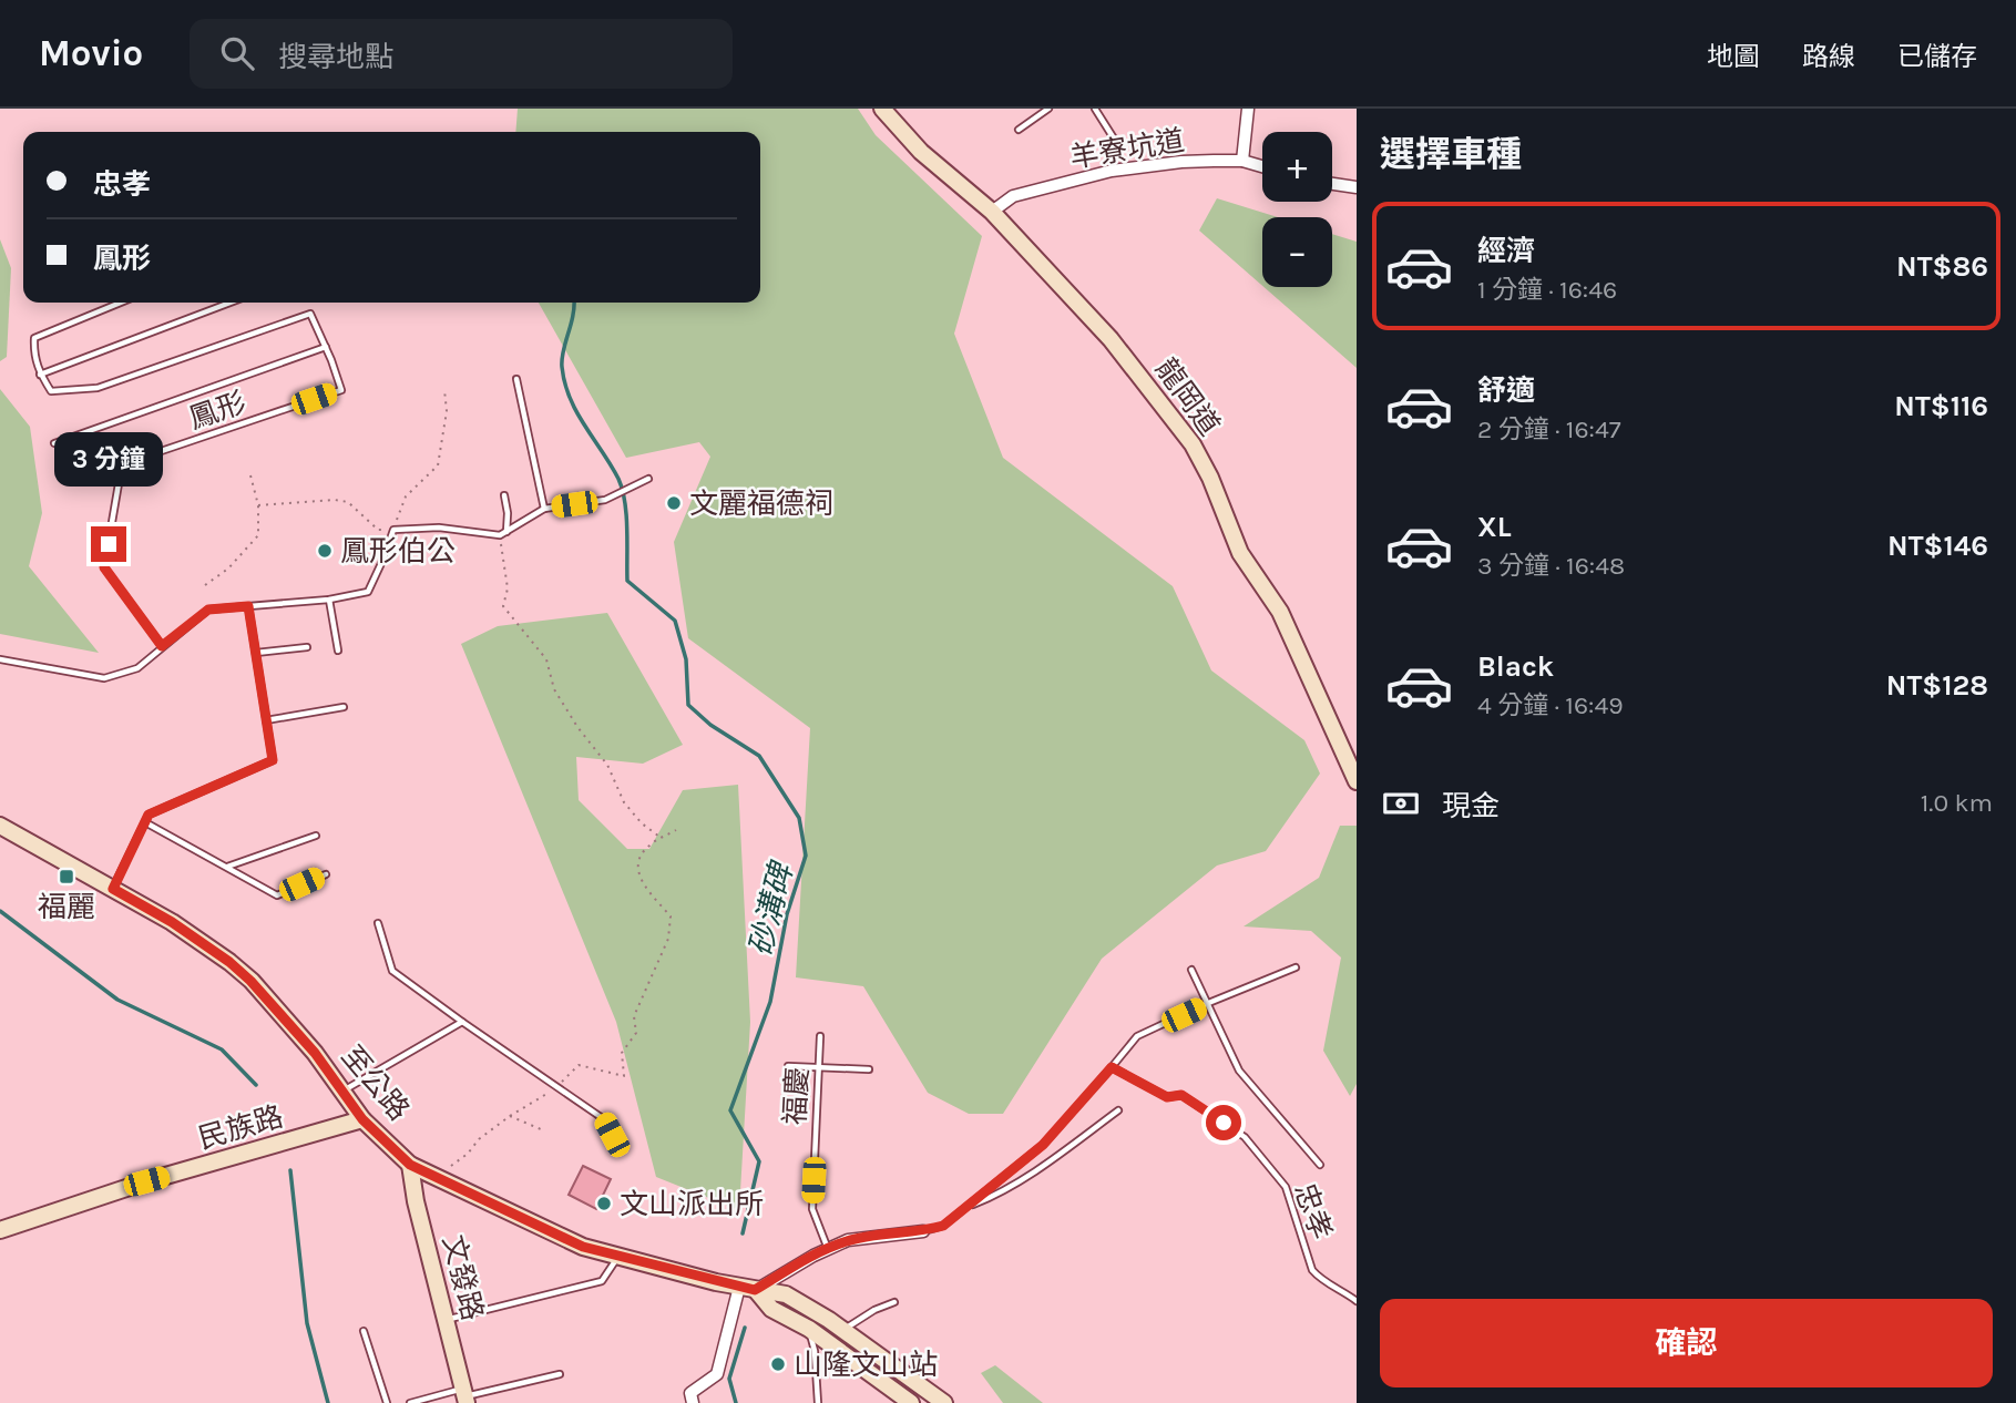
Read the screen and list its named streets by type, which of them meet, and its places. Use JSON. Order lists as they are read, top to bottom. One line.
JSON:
{"streets":{"street":["羊寮坑道","龍岡道","至公路","民族路","文發路"],"lane":["鳳形","福慶","忠孝"]},"crossings":[["羊寮坑道","龍岡道"],["至公路","民族路"],["至公路","文發路"]],"water":["砂溝碑"],"places":{"other":["文麗福德祠","鳳形伯公","文山派出所","山隆文山站"],"transit":["福麗"]},"page":{"header":"Movio","search":"搜尋地點","nav":["地圖","路線","已儲存"],"heading":"選擇車種","map_buttons":["+","−"],"banner":["忠孝","鳳形"],"list":[{"name":"經濟","note":"1 分鐘 · 16:46","value":"NT$86"},{"name":"舒適","note":"2 分鐘 · 16:47","value":"NT$116"},{"name":"XL","note":"3 分鐘 · 16:48","value":"NT$146"},{"name":"Black","note":"4 分鐘 · 16:49","value":"NT$128"}],"bubble":"3 分鐘","pay":["現金","1.0 km"],"buttons":"確認"}}
